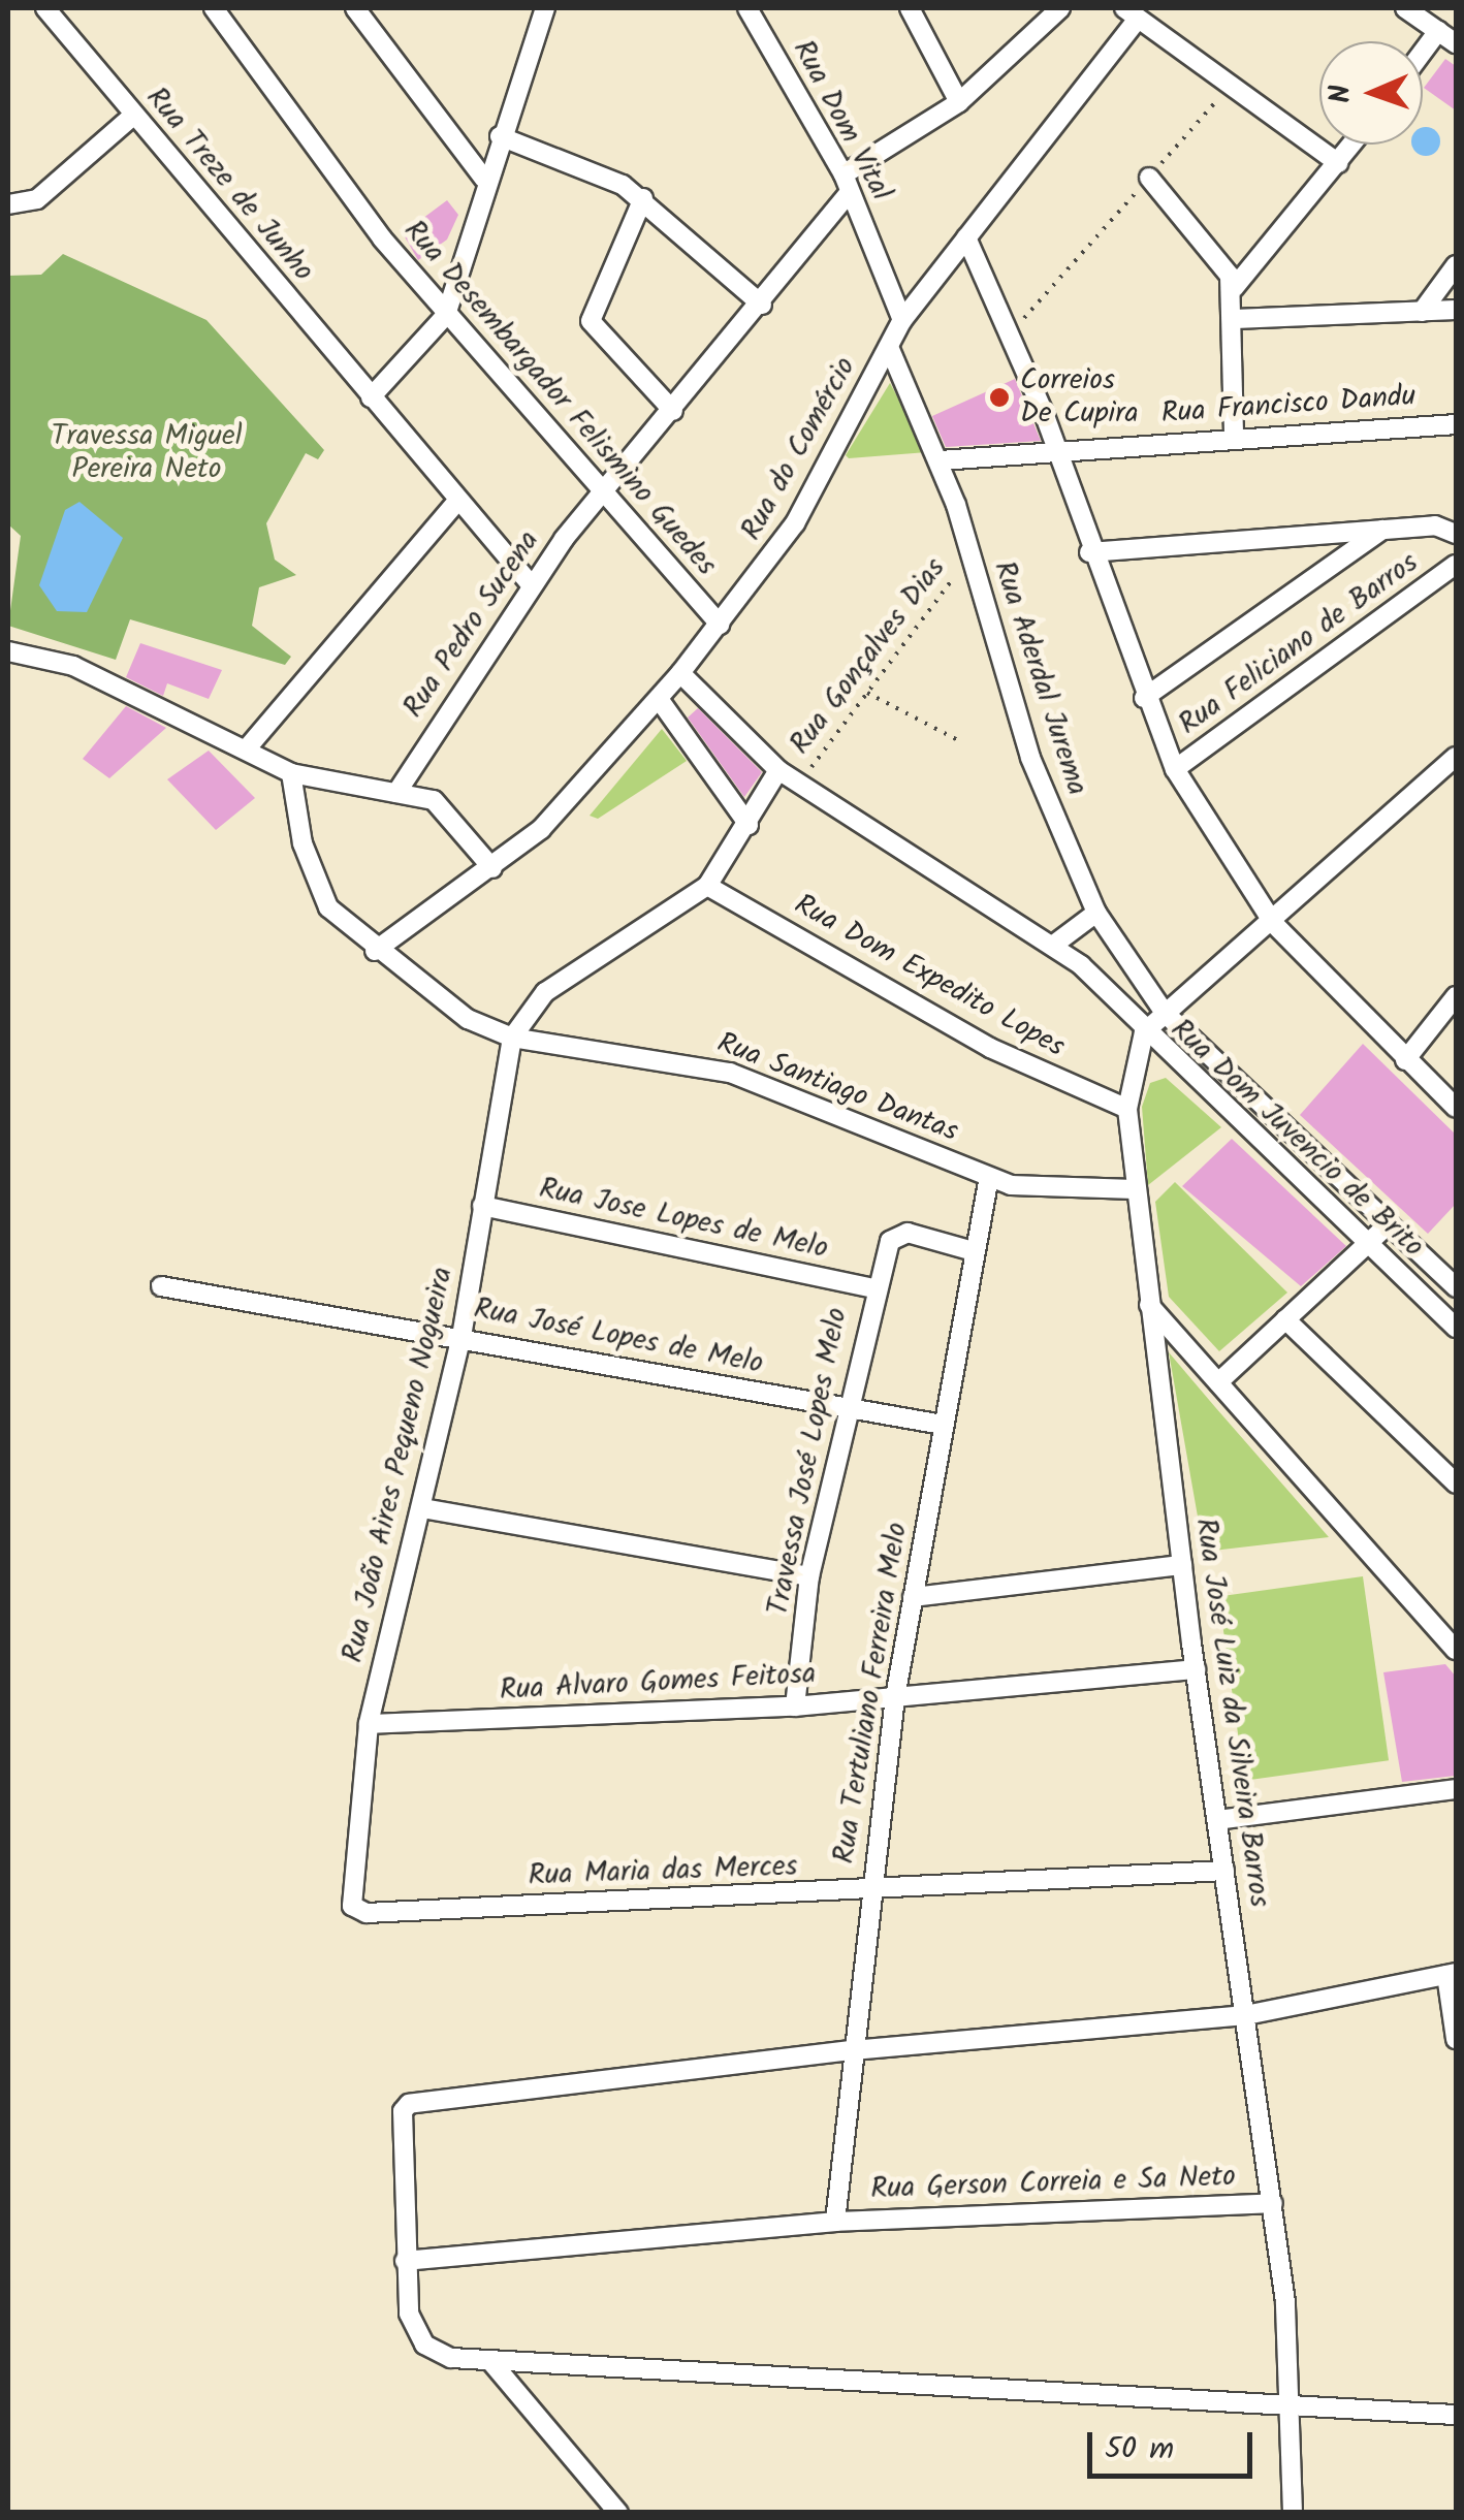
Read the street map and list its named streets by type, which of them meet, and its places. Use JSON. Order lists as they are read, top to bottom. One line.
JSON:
{"streets":{"street":["Rua Dom Vital","Rua Treze de Junho","Rua Desembargador Felismino Guedes","Rua Francisco Dandu","Rua do Comércio","Rua Pedro Sucena","Rua Feliciano de Barros","Rua Aderdal Jurema","Rua Dom Expedito Lopes","Rua Santiago Dantas","Rua Dom Juvencio de Brito","Rua Jose Lopes de Melo","Rua José Lopes de Melo","Travessa José Lopes Melo","Rua João Aires Pequeno Nogueira","Rua Alvaro Gomes Feitosa","Rua Tertuliano Ferreira Melo","Rua José Luiz da Silveira Barros","Rua Maria das Merces","Rua Gerson Correia e Sa Neto"],"path":["Rua Gonçalves Dias"]},"crossings":[["Rua Dom Vital","Rua do Comércio"],["Rua Dom Vital","Rua Pedro Sucena"],["Rua Treze de Junho","Rua Pedro Sucena"],["Rua Desembargador Felismino Guedes","Rua do Comércio"],["Rua Desembargador Felismino Guedes","Rua Pedro Sucena"],["Rua Francisco Dandu","Rua Aderdal Jurema"],["Rua do Comércio","Rua Aderdal Jurema"],["Rua do Comércio","Rua Santiago Dantas"],["Rua do Comércio","Rua Dom Juvencio de Brito"],["Rua Gonçalves Dias","Rua Aderdal Jurema"],["Rua Gonçalves Dias","Rua Dom Juvencio de Brito"],["Rua Aderdal Jurema","Rua Dom Juvencio de Brito"],["Rua Dom Expedito Lopes","Rua José Luiz da Silveira Barros"],["Rua Santiago Dantas","Rua João Aires Pequeno Nogueira"],["Rua Santiago Dantas","Rua Tertuliano Ferreira Melo"],["Rua Santiago Dantas","Rua José Luiz da Silveira Barros"],["Rua Dom Juvencio de Brito","Rua José Luiz da Silveira Barros"],["Rua Jose Lopes de Melo","Travessa José Lopes Melo"],["Rua Jose Lopes de Melo","Rua João Aires Pequeno Nogueira"],["Rua José Lopes de Melo","Travessa José Lopes Melo"],["Rua José Lopes de Melo","Rua João Aires Pequeno Nogueira"],["Rua José Lopes de Melo","Rua Tertuliano Ferreira Melo"],["Travessa José Lopes Melo","Rua Alvaro Gomes Feitosa"],["Travessa José Lopes Melo","Rua Tertuliano Ferreira Melo"],["Rua João Aires Pequeno Nogueira","Rua Alvaro Gomes Feitosa"],["Rua João Aires Pequeno Nogueira","Rua Maria das Merces"],["Rua Alvaro Gomes Feitosa","Rua Tertuliano Ferreira Melo"],["Rua Alvaro Gomes Feitosa","Rua José Luiz da Silveira Barros"],["Rua Tertuliano Ferreira Melo","Rua Maria das Merces"],["Rua Tertuliano Ferreira Melo","Rua Gerson Correia e Sa Neto"],["Rua José Luiz da Silveira Barros","Rua Maria das Merces"],["Rua José Luiz da Silveira Barros","Rua Gerson Correia e Sa Neto"]],"parks":["Travessa Miguel Pereira Neto"],"places":["Correios De Cupira"],"scale_bar":"50 m","north":"left"}
